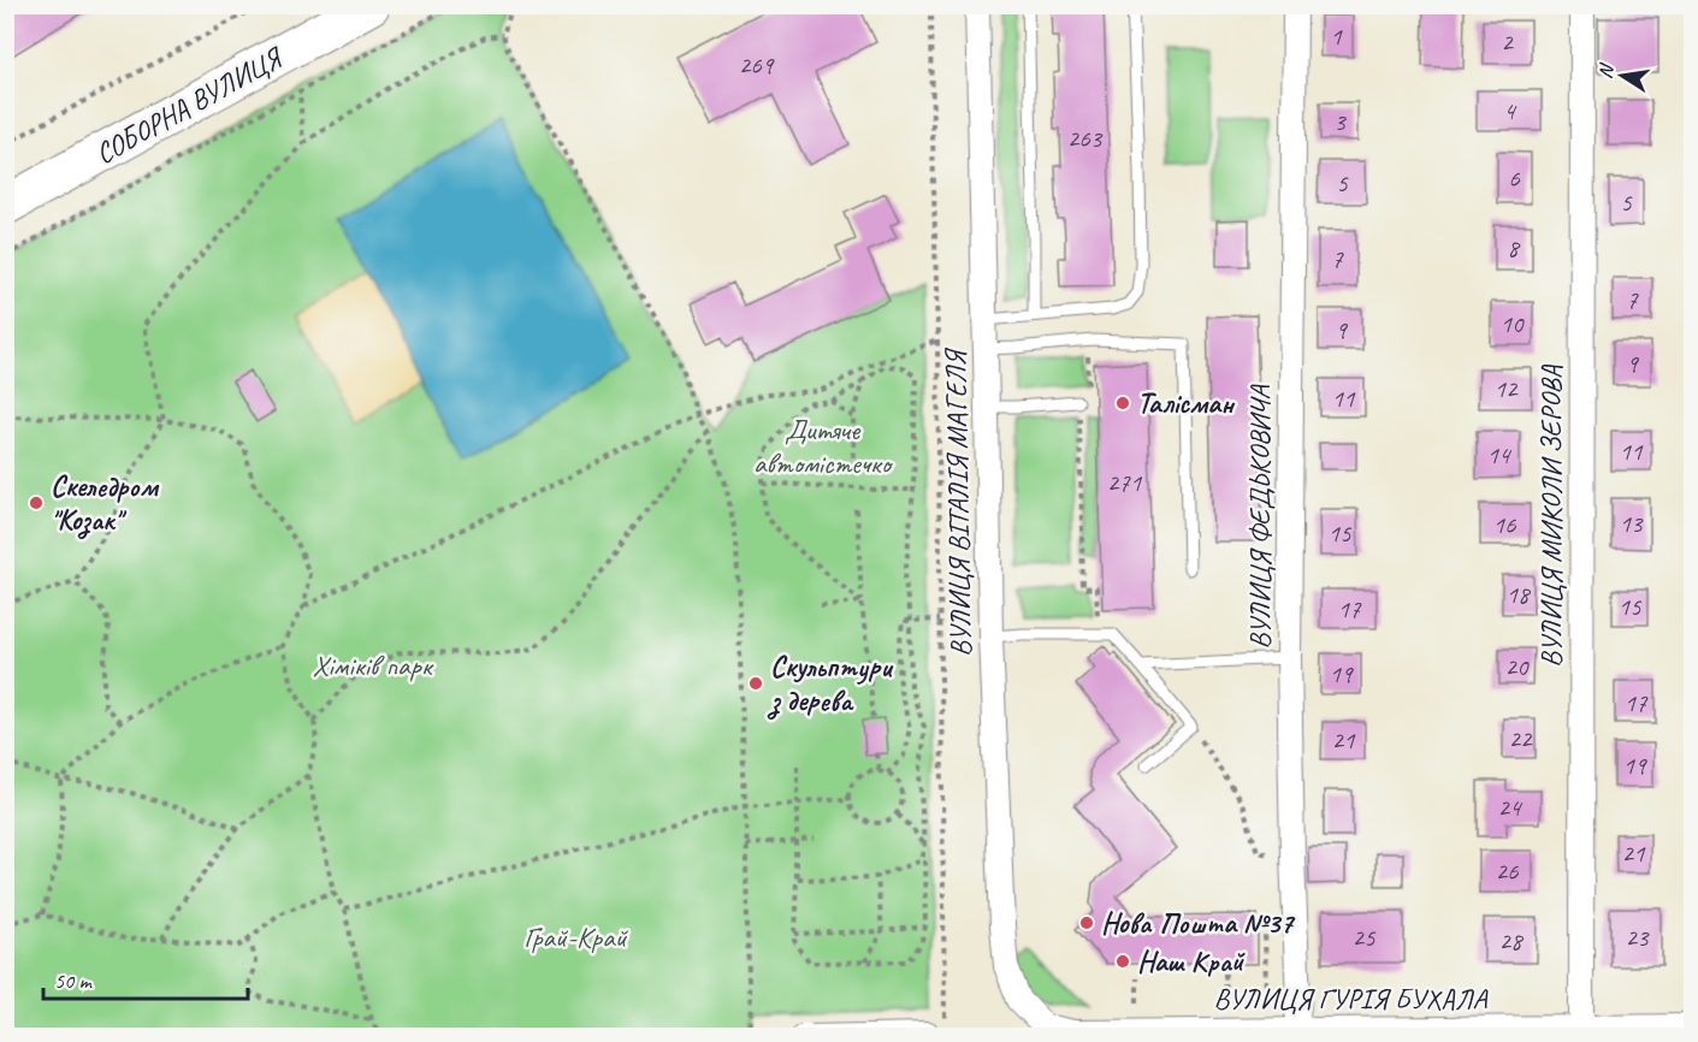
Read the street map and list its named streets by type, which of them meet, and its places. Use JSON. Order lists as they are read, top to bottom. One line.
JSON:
{"streets":{"main road":["СОБОРНА ВУЛИЦЯ"],"street":["ВУЛИЦЯ ВІТАЛІЯ МАГЕЛЯ","ВУЛИЦЯ МИКОЛИ ЗЕРОВА","ВУЛИЦЯ ФЕДЬКОВИЧА","ВУЛИЦЯ ГУРІЯ БУХАЛА"]},"crossings":[["ВУЛИЦЯ ВІТАЛІЯ МАГЕЛЯ","ВУЛИЦЯ ГУРІЯ БУХАЛА"],["ВУЛИЦЯ МИКОЛИ ЗЕРОВА","ВУЛИЦЯ ГУРІЯ БУХАЛА"],["ВУЛИЦЯ ФЕДЬКОВИЧА","ВУЛИЦЯ ГУРІЯ БУХАЛА"]],"parks":["Дитяче автомістечко","Хіміків парк","Грай-Край"],"places":["Талісман","Скеледром \"Козак\"","Скульптури з дерева","Нова Пошта №37","Наш Край"],"house_numbers":["1","2","269","4","3","263","6","5","5","8","7","7","10","9","9","12","11","11","14","271","13","16","15","18","15","17","20","19","17","22","21","19","24","21","26","25","23","28"],"scale_bar":"50 m","north":"left"}
